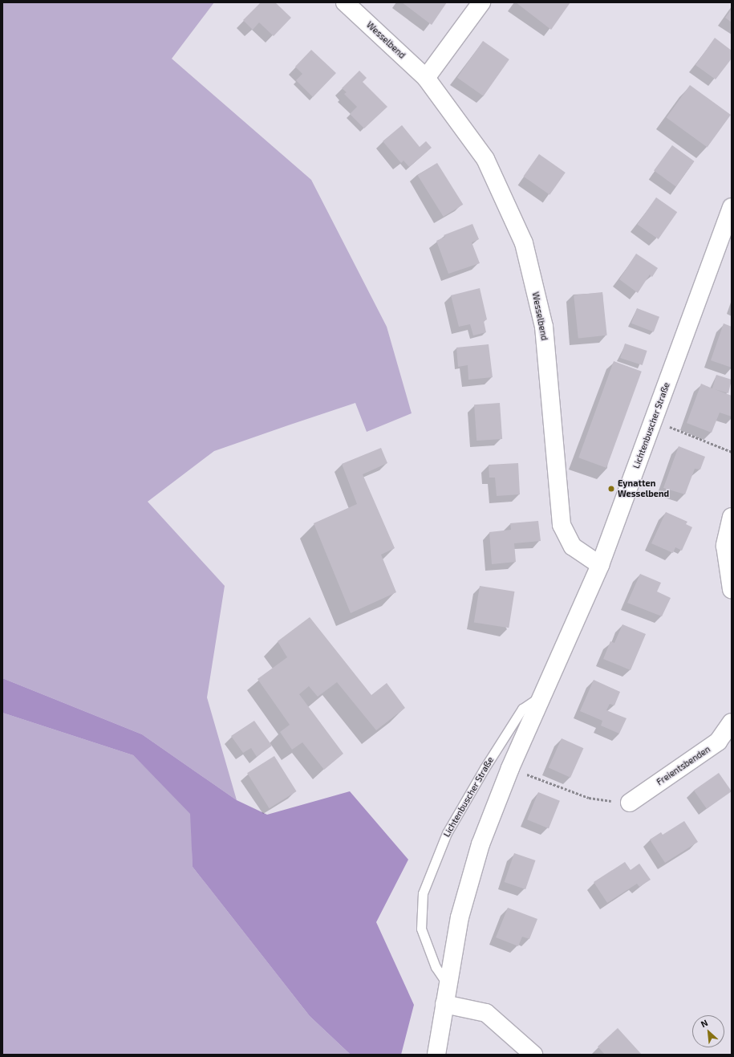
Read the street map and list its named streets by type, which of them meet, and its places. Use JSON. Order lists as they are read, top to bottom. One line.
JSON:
{"streets":{"street":["Wesselbend","Lichtenbuscher Straße","Freientsbenden"]},"crossings":[["Wesselbend","Lichtenbuscher Straße"]],"places":["Eynatten Wesselbend"],"north":"top left"}
